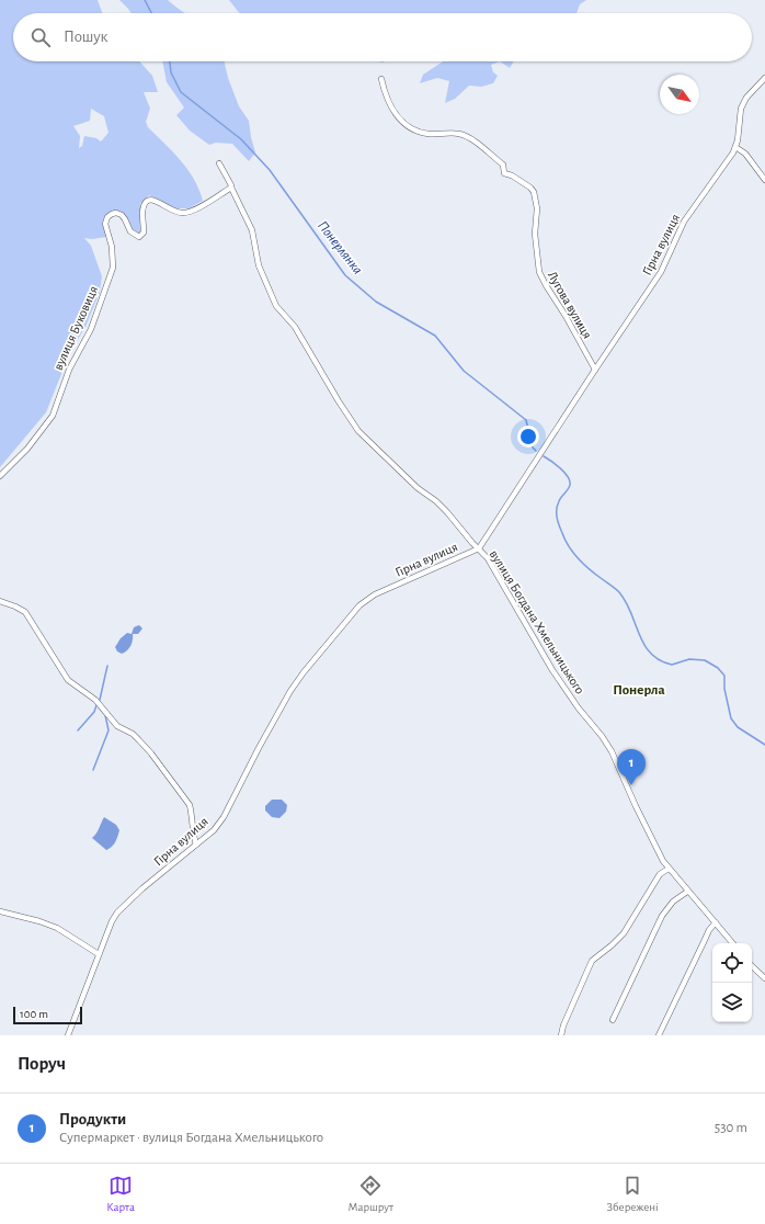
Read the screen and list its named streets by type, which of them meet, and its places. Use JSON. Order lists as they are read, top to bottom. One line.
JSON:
{"streets":{"street":["Гірна вулиця","Лугова вулиця","вулиця Буковиця","вулиця Богдана Хмельницького"]},"crossings":[["Гірна вулиця","Лугова вулиця"],["Гірна вулиця","вулиця Богдана Хмельницького"],["вулиця Буковиця","вулиця Богдана Хмельницького"]],"districts":["Понерла"],"water":["Понерлянка"],"scale_bar":"100 m","north":"bottom right","page":{"search":"Пошук","pins":"1","scale":"100 m","heading":"Поруч","list":[{"mark":"1","name":"Продукти","note":"Супермаркет · вулиця Богдана Хмельницького","value":"530 m"}],"nav":["Карта","Маршрут","Збережені"]}}
